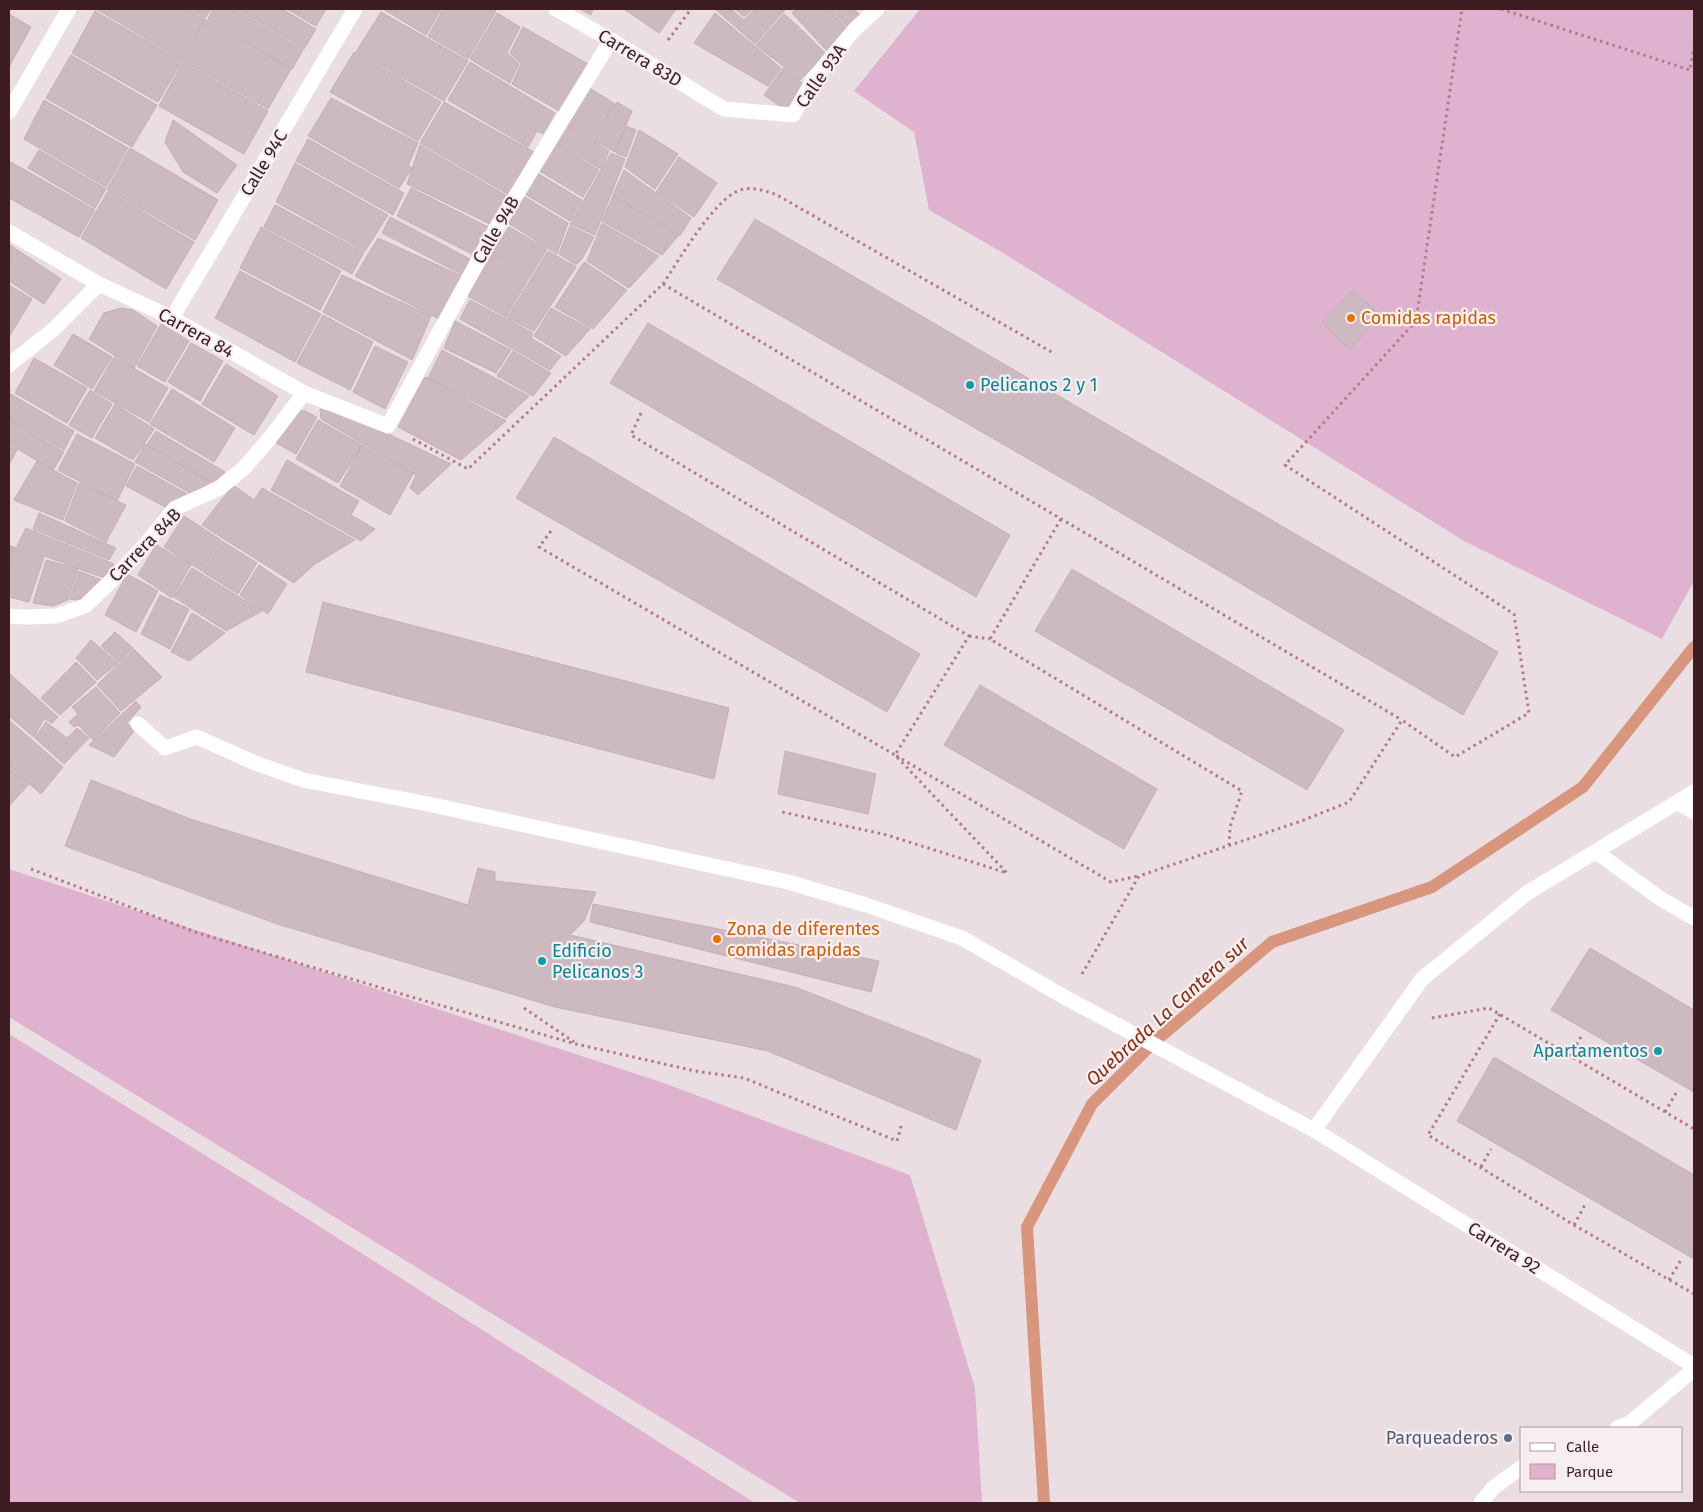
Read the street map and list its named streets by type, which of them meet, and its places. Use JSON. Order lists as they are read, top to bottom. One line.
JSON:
{"streets":{"street":["Carrera 83D","Calle 93A","Calle 94C","Calle 94B","Carrera 84","Carrera 84B","Carrera 92"]},"crossings":[["Carrera 83D","Calle 93A"],["Carrera 83D","Calle 94B"],["Calle 94C","Carrera 84"],["Calle 94B","Carrera 84"],["Carrera 84","Carrera 84B"]],"water":["Quebrada La Cantera sur"],"places":["Comidas rapidas","Pelicanos 2 y 1","Zona de diferentes comidas rapidas","Edificio Pelicanos 3","Apartamentos","Parqueaderos"],"legend":["Calle","Parque"]}
